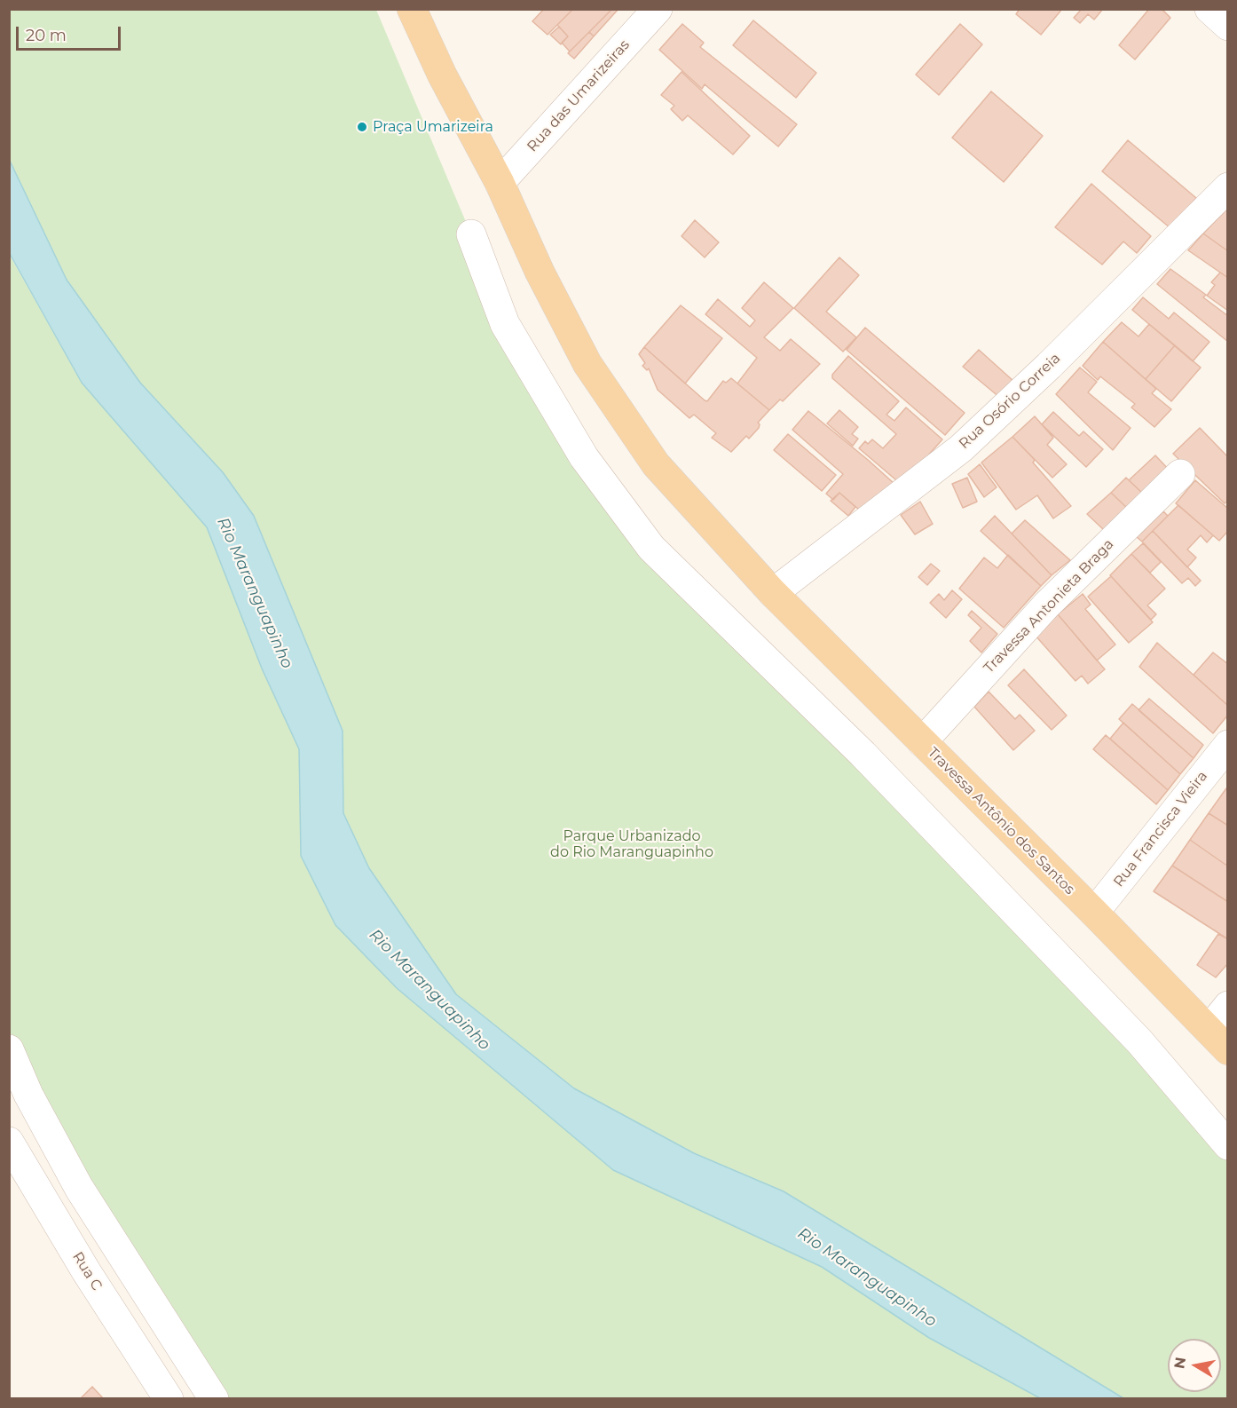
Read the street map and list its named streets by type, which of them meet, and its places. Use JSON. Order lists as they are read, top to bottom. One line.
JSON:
{"streets":{"main road":["Travessa Antônio dos Santos"],"street":["Rua das Umarizeiras","Rua Osório Correia","Travessa Antonieta Braga","Rua Francisca Vieira","Rua C"]},"crossings":[["Rua das Umarizeiras","Travessa Antônio dos Santos"],["Rua Osório Correia","Travessa Antônio dos Santos"],["Travessa Antonieta Braga","Travessa Antônio dos Santos"],["Travessa Antônio dos Santos","Rua Francisca Vieira"]],"water":["Rio Maranguapinho"],"parks":["Parque Urbanizado do Rio Maranguapinho"],"places":["Praça Umarizeira"],"scale_bar":"20 m","north":"left"}
